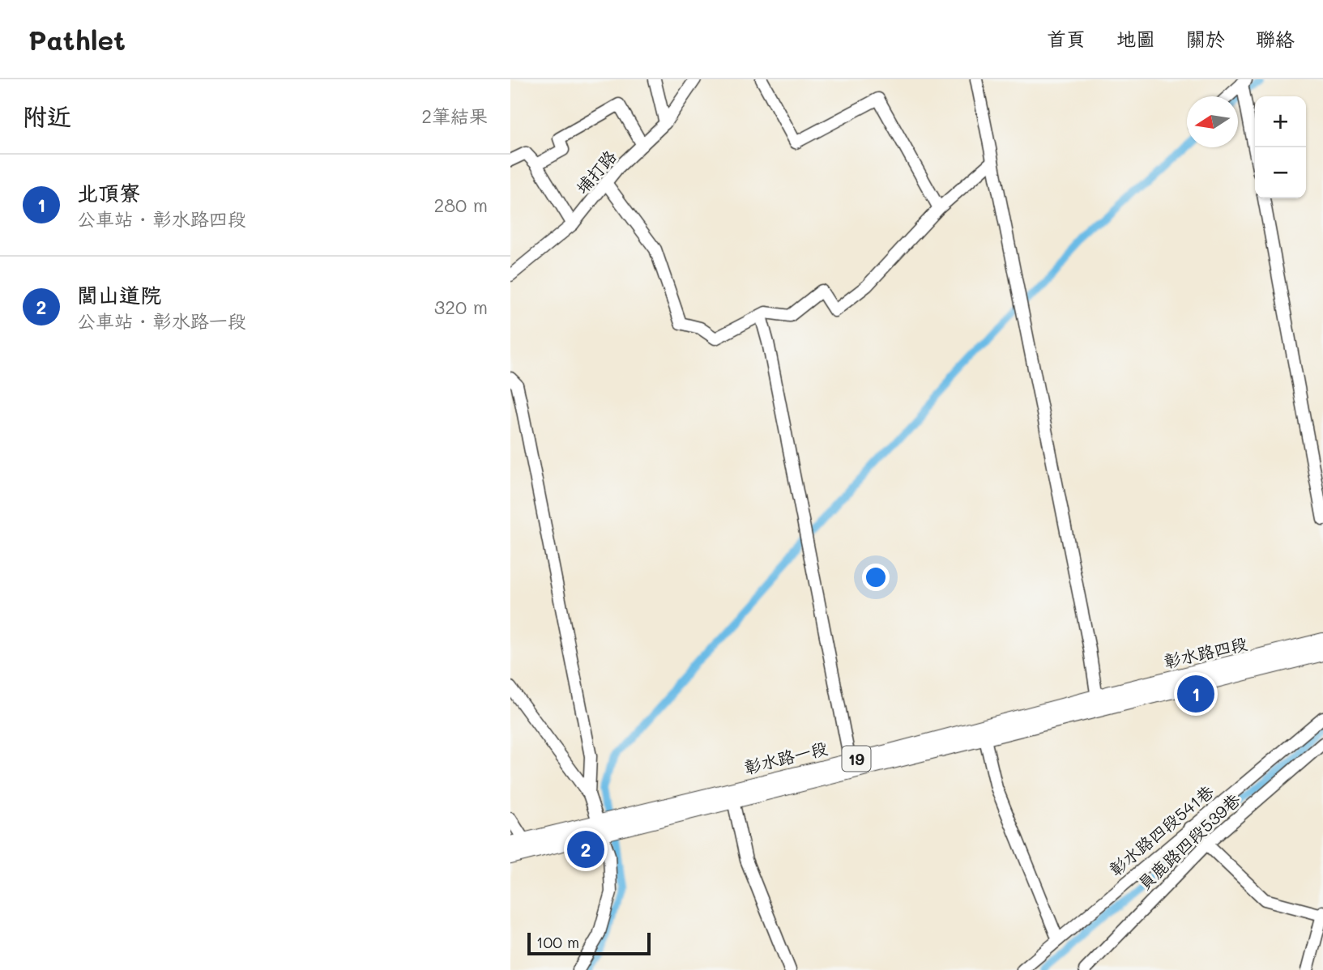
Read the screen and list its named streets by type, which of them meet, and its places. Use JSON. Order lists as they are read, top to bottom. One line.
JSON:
{"streets":{"main road":["彰水路四段","彰水路一段","19"],"street":["埔打路","彰水路四段541巷","員鹿路四段539巷"]},"crossings":[["彰水路四段","彰水路一段"]],"scale_bar":"100 m","north":"left","page":{"header":"Pathlet","nav":["首頁","地圖","關於","聯絡"],"heading":["附近","2筆結果"],"map_buttons":["+","−"],"list":[{"mark":"1","name":"北頂寮","note":"公車站 · 彰水路四段","value":"280 m"},{"mark":"2","name":"閭山道院","note":"公車站 · 彰水路一段","value":"320 m"}],"pins":["1","2"],"scale":"100 m"}}
